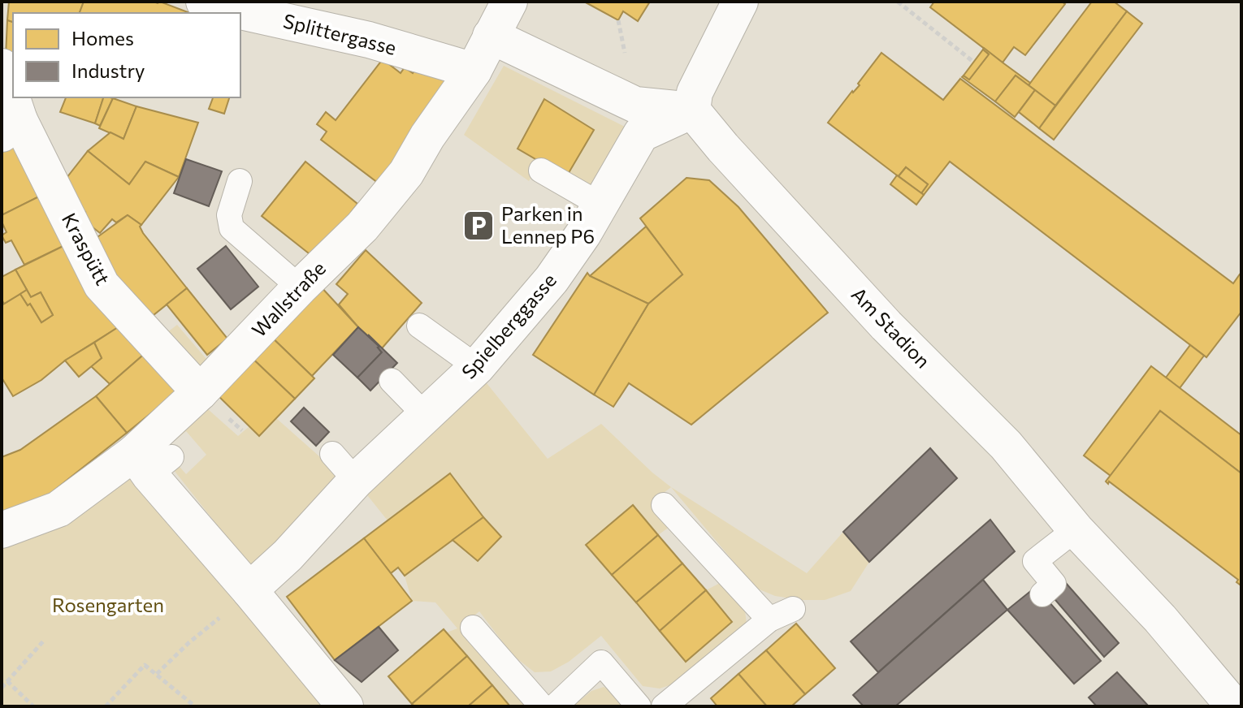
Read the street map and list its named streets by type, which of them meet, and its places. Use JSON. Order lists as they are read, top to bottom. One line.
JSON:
{"streets":{"street":["Splittergasse","Kraspütt","Wallstraße","Spielberggasse","Am Stadion"]},"crossings":[["Splittergasse","Wallstraße"],["Kraspütt","Wallstraße"],["Spielberggasse","Am Stadion"]],"parks":["Rosengarten"],"places":{"parking":["Parken in Lennep P6"]},"legend":["Homes","Industry"]}
